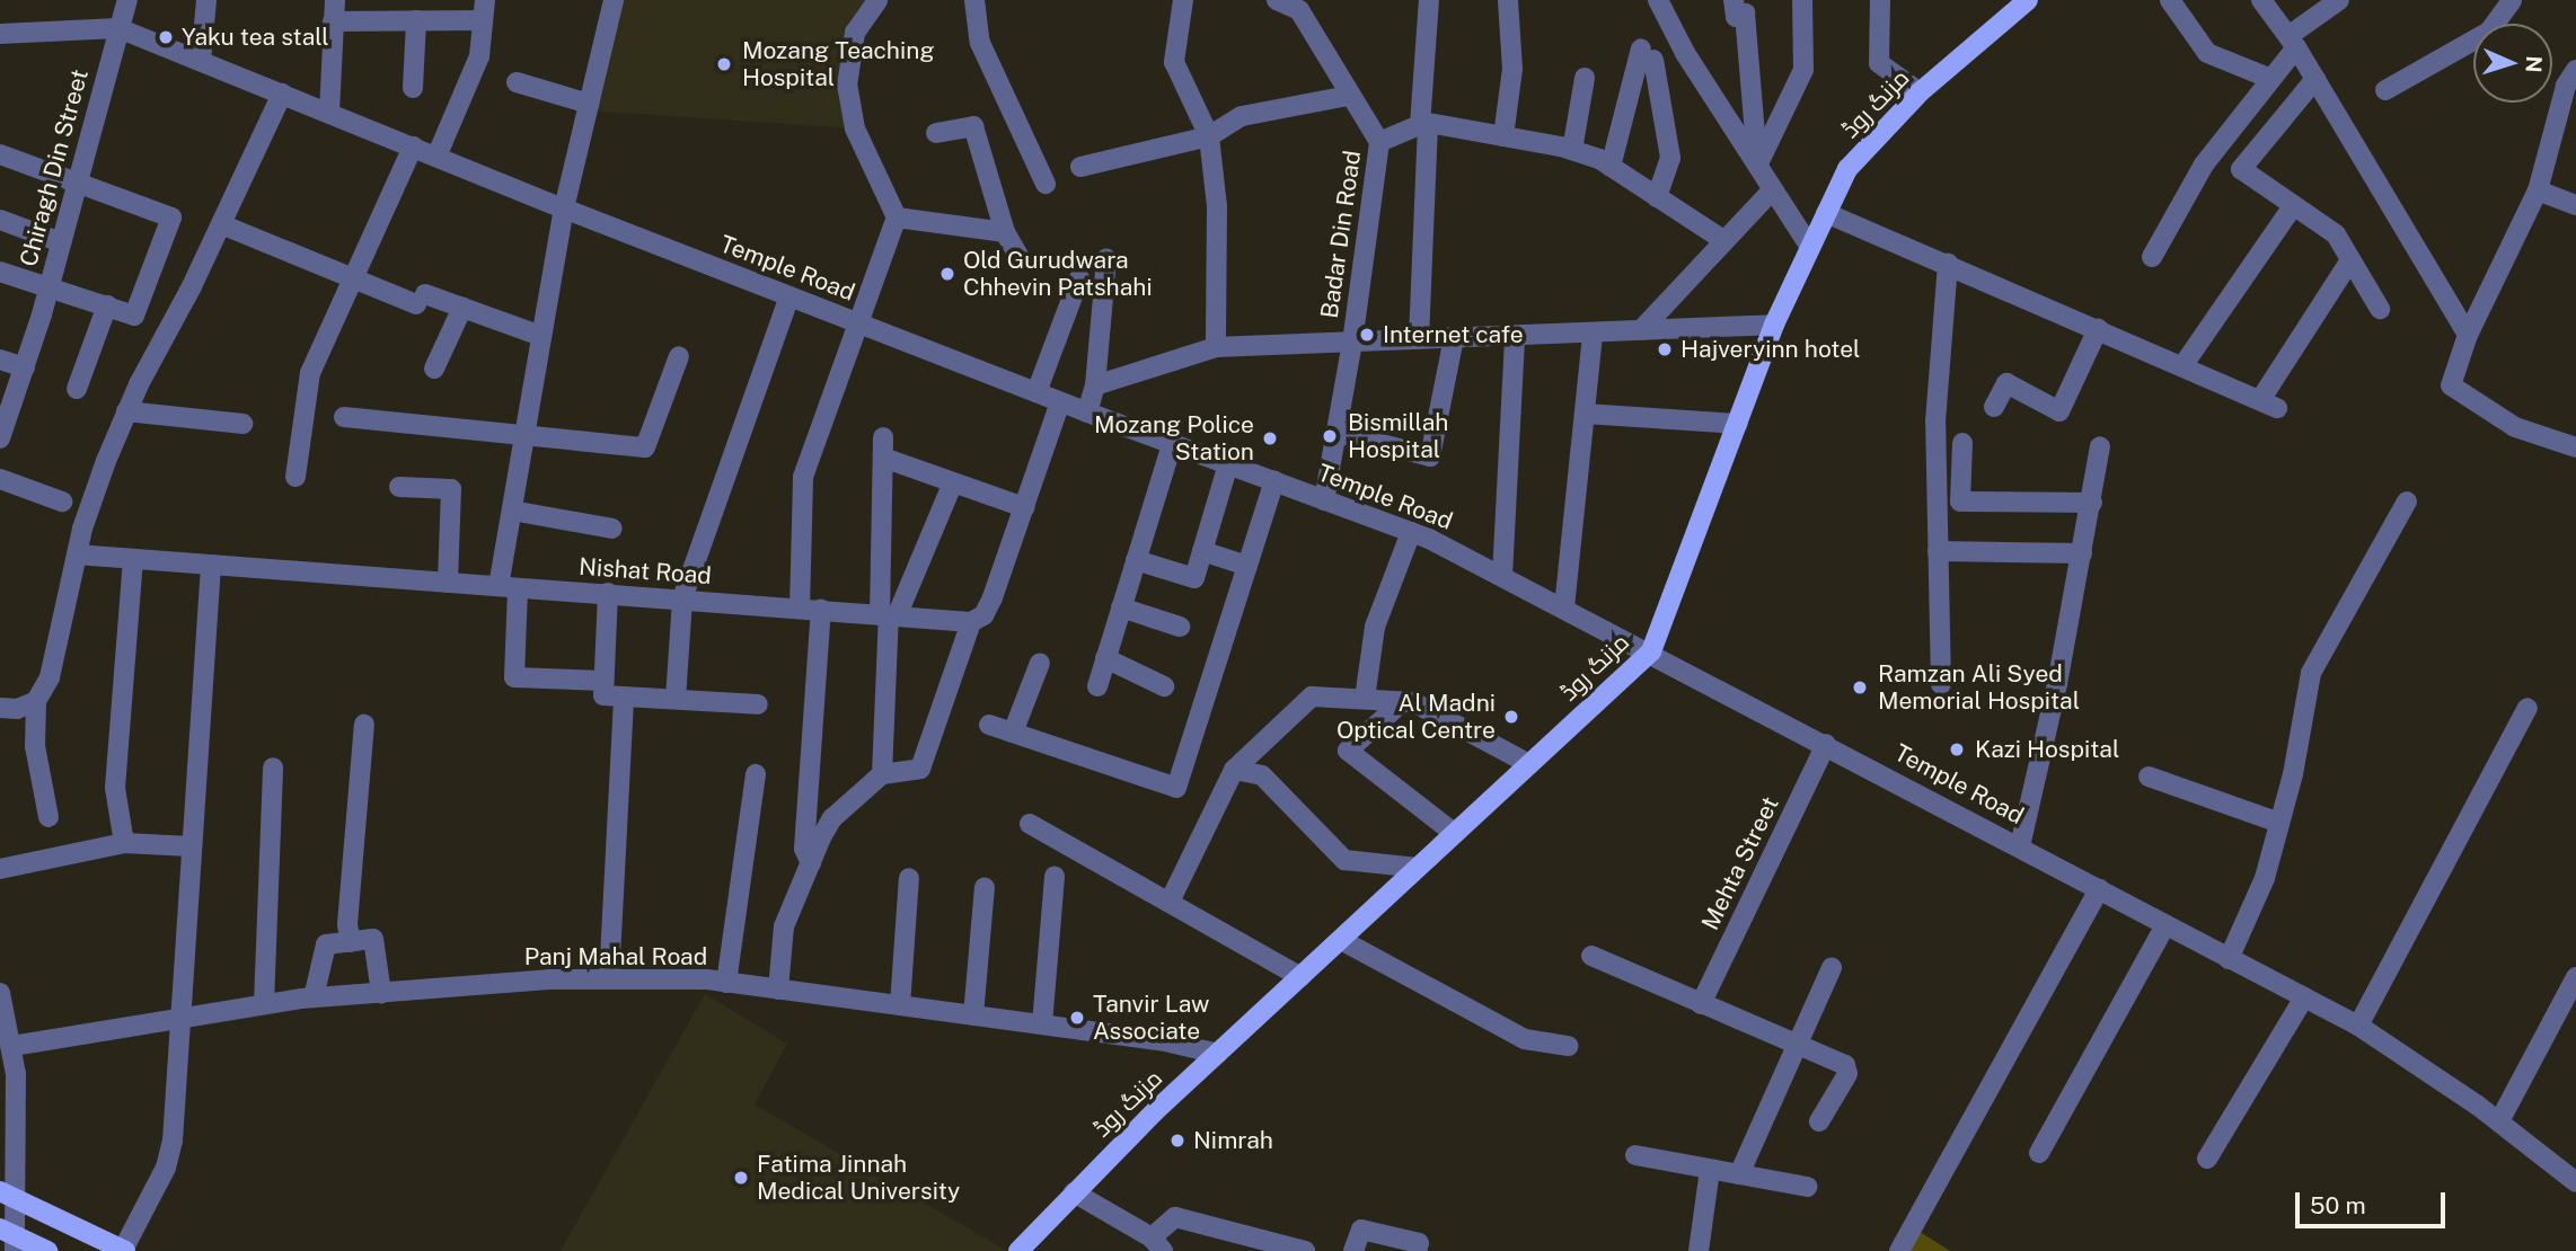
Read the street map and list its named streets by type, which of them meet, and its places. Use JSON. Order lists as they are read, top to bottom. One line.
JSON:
{"streets":{"main road":["مزنگ روڈ"],"street":["Chiragh Din Street","Badar Din Road","Temple Road","Nishat Road","Mehta Street","Panj Mahal Road"]},"crossings":[["مزنگ روڈ","Temple Road"],["مزنگ روڈ","Panj Mahal Road"],["Chiragh Din Street","Temple Road"],["Badar Din Road","Temple Road"],["Temple Road","Mehta Street"]],"places":["Yaku tea stall","Mozang Teaching Hospital","Old Gurudwara Chhevin Patshahi","Internet cafe","Hajveryinn hotel","Bismillah Hospital","Mozang Police Station","Ramzan Ali Syed Memorial Hospital","Al Madni Optical Centre","Kazi Hospital","Tanvir Law Associate","Nimrah","Fatima Jinnah Medical University"],"scale_bar":"50 m","north":"right"}
